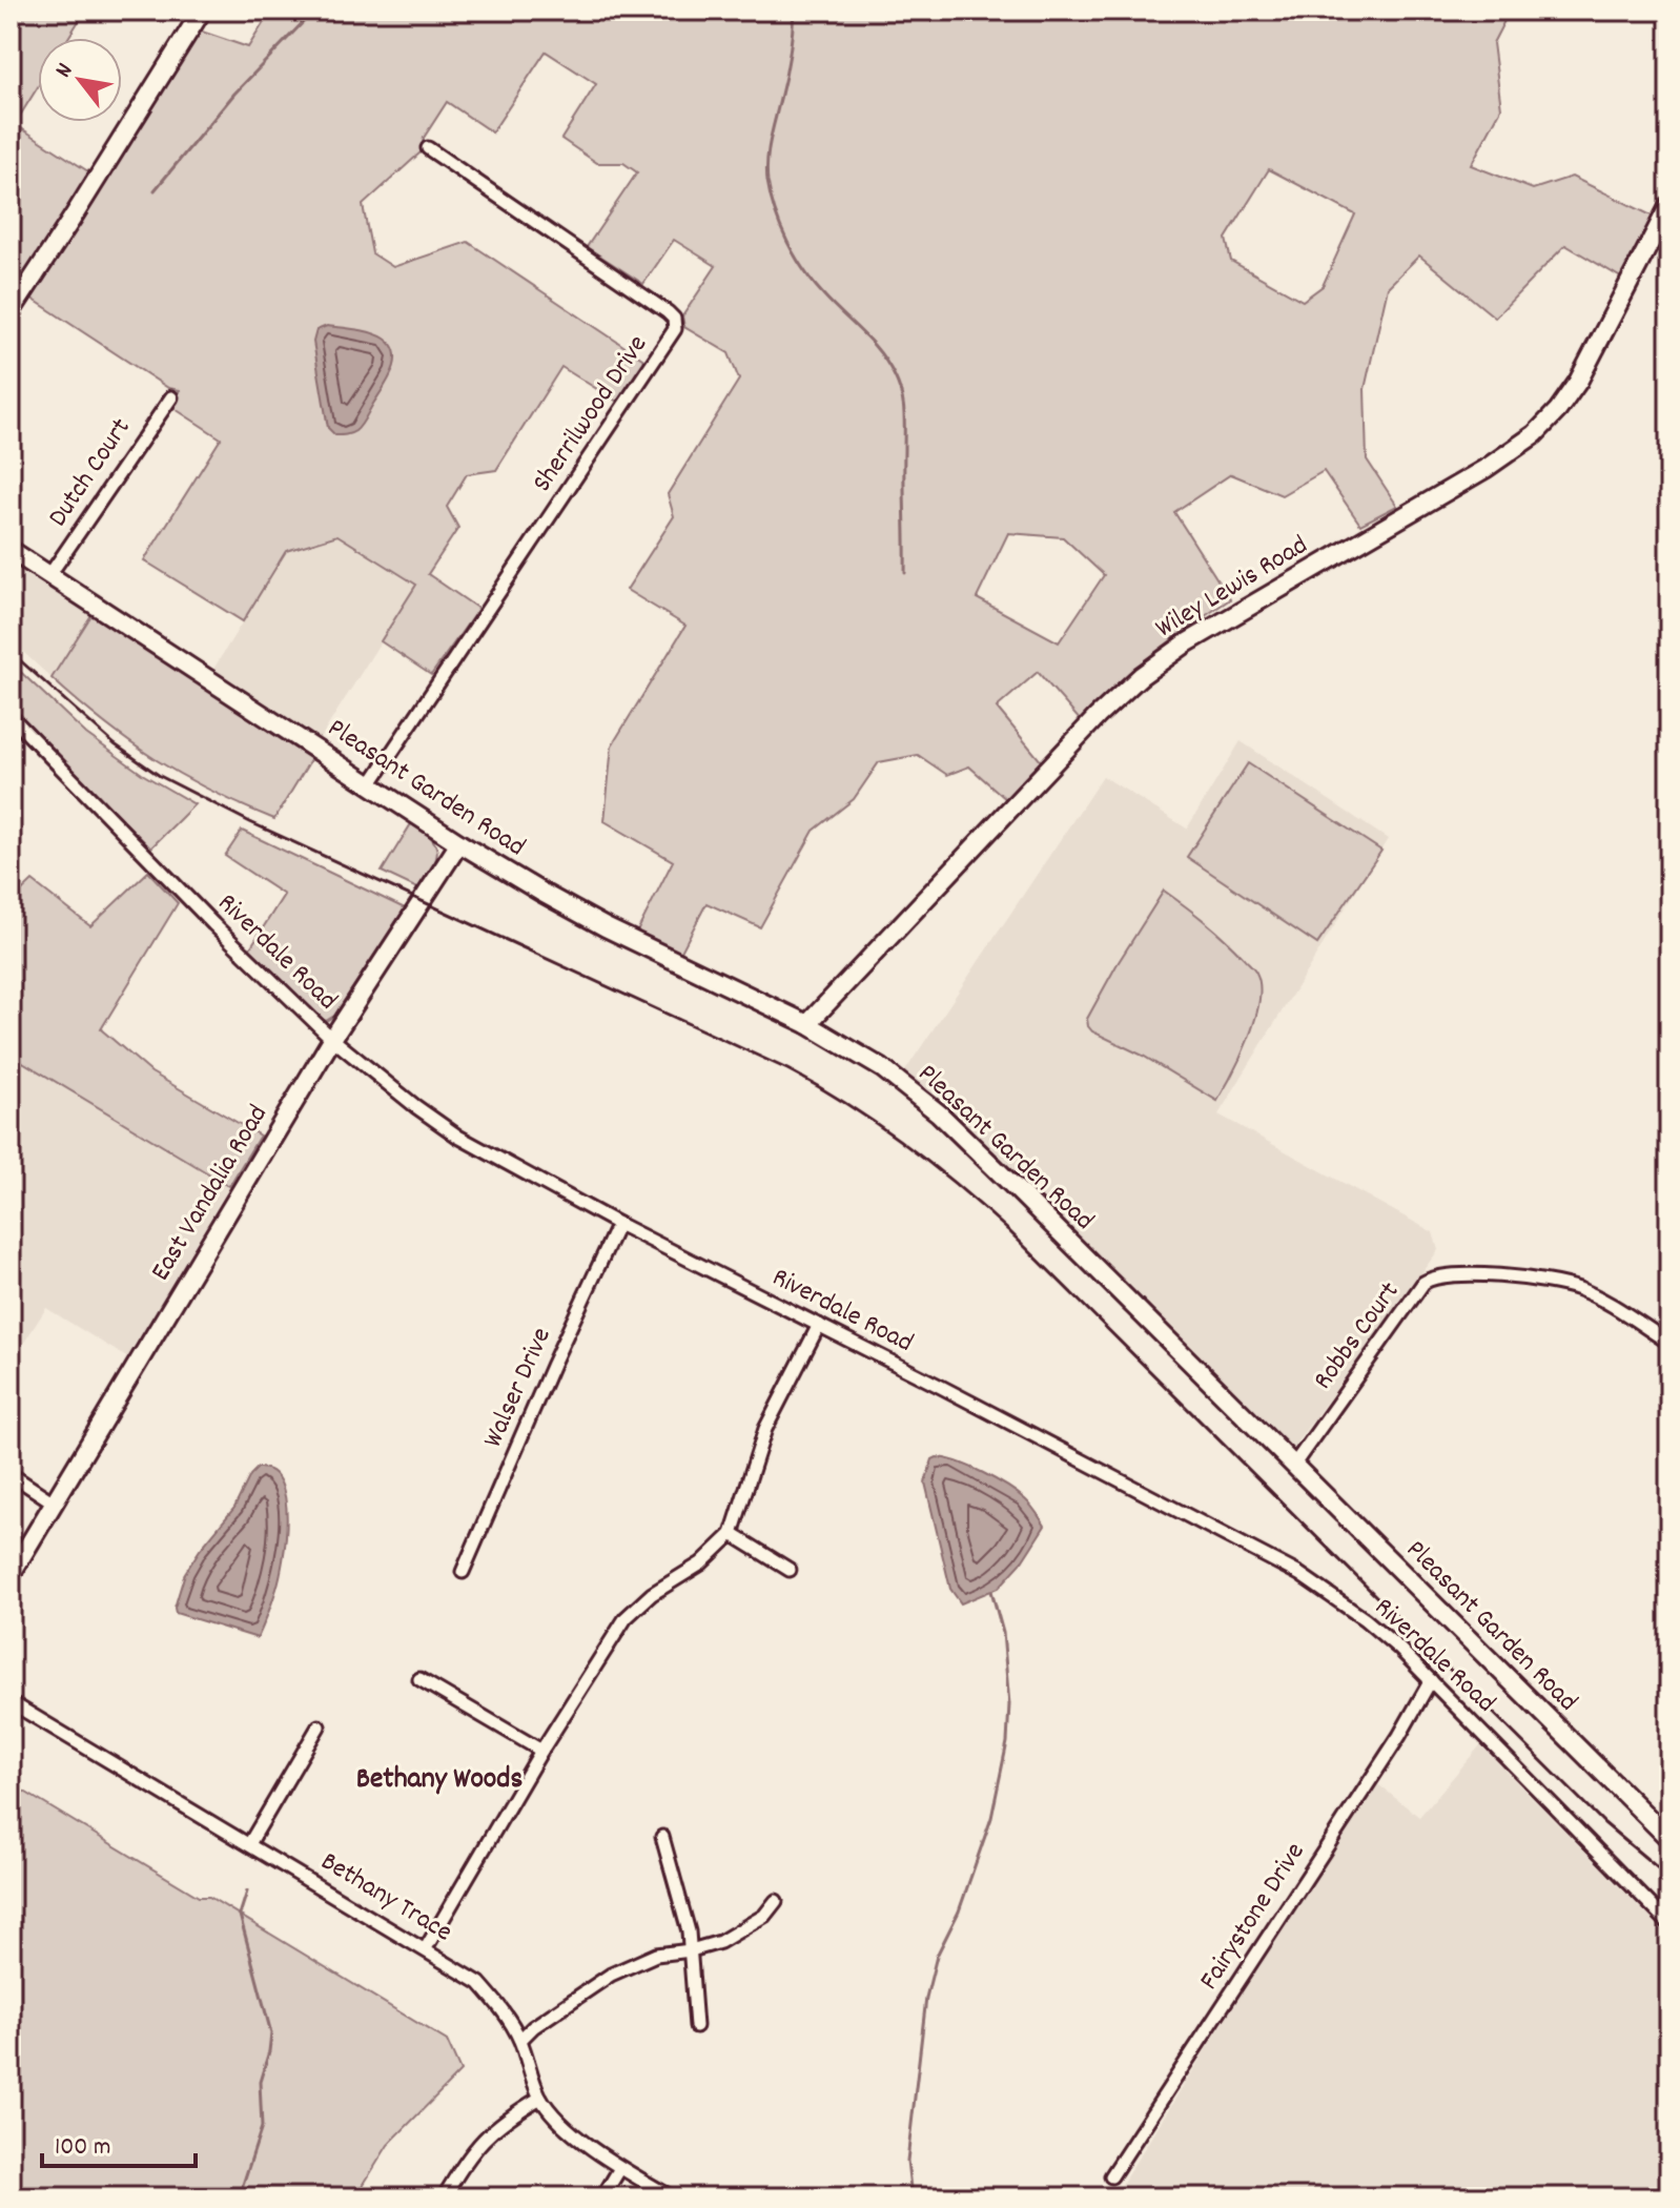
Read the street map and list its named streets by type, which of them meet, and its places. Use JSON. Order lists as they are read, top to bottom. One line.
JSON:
{"streets":{"street":["Sherrilwood Drive","Dutch Court","Wiley Lewis Road","Pleasant Garden Road","Riverdale Road","East Vandalia Road","Robbs Court","Walser Drive","Bethany Trace","Fairystone Drive"]},"crossings":[["Sherrilwood Drive","Pleasant Garden Road"],["Dutch Court","Pleasant Garden Road"],["Wiley Lewis Road","Pleasant Garden Road"],["Pleasant Garden Road","East Vandalia Road"],["Pleasant Garden Road","Robbs Court"],["Riverdale Road","East Vandalia Road"],["Riverdale Road","Walser Drive"],["Riverdale Road","Fairystone Drive"]],"districts":["Bethany Woods"],"scale_bar":"100 m","north":"top left"}
